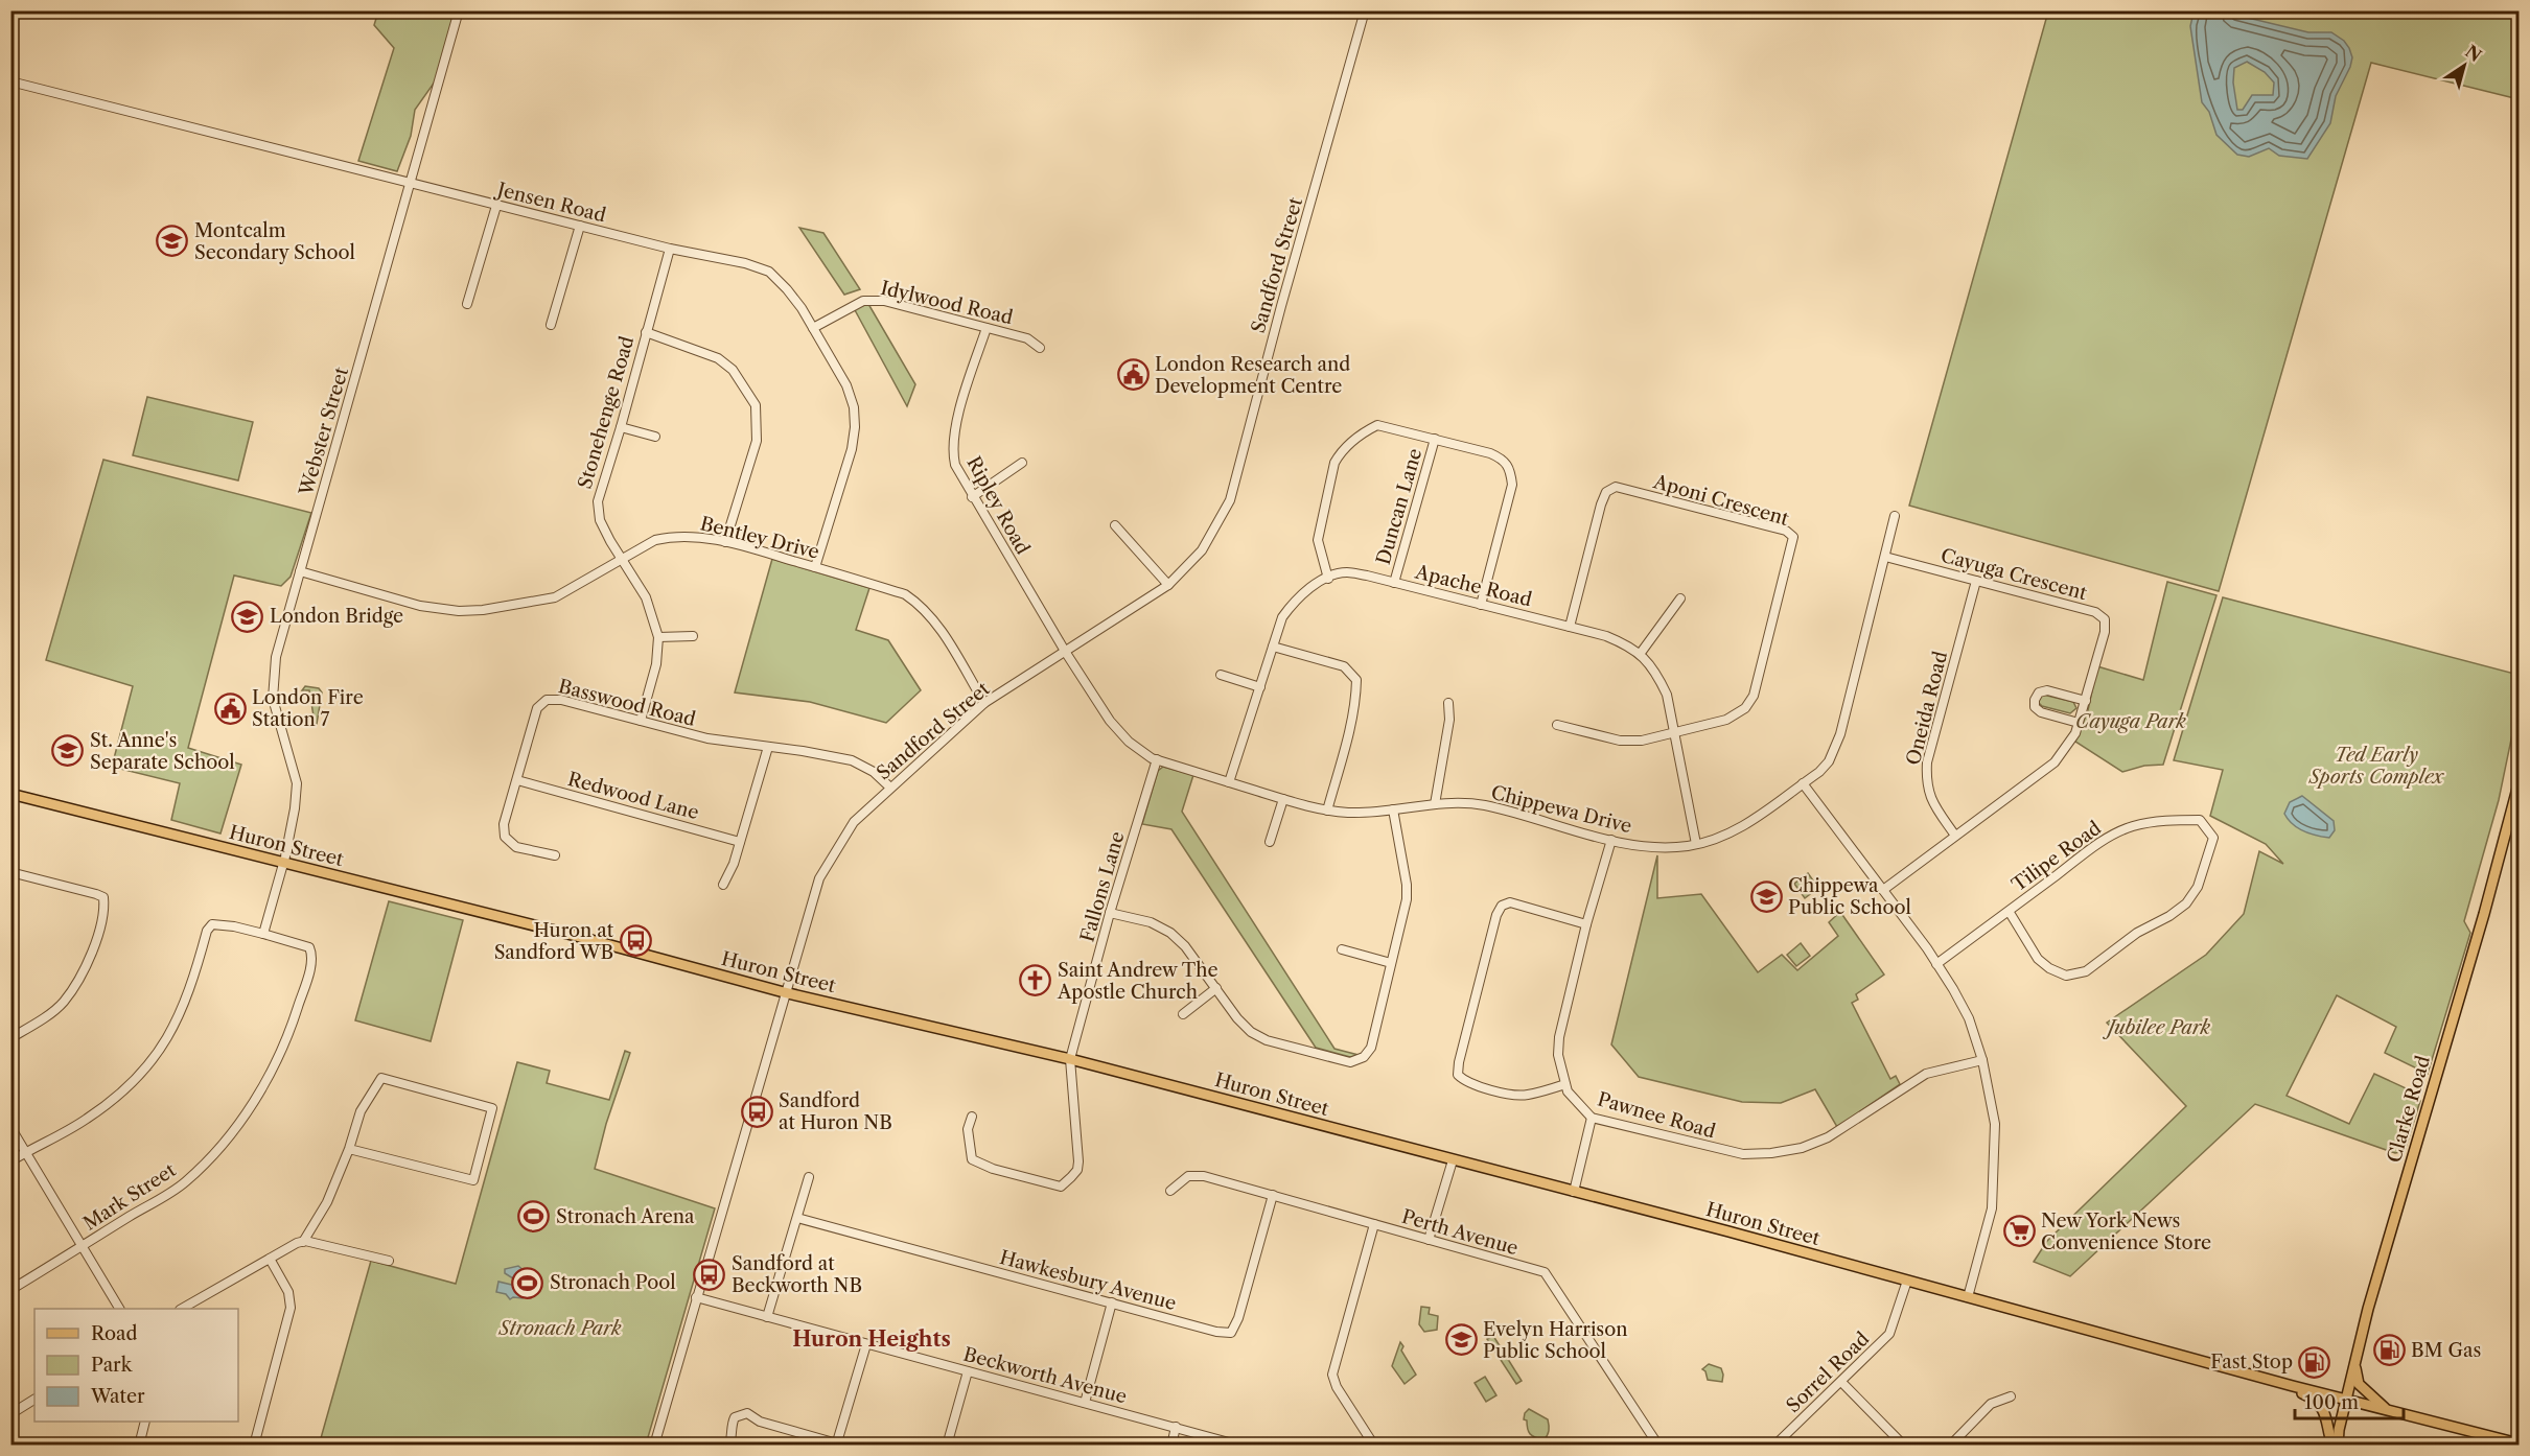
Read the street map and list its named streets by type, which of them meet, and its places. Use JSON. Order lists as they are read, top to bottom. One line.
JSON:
{"streets":{"main road":["Huron Street","Clarke Road"],"street":["Jensen Road","Sandford Street","Idylwood Road","Stonehenge Road","Webster Street","Aponi Crescent","Ripley Road","Duncan Lane","Bentley Drive","Cayuga Crescent","Apache Road","Basswood Road","Oneida Road","Redwood Lane","Chippewa Drive","Tilipe Road","Fallons Lane","Pawnee Road","Mark Street","Perth Avenue","Hawkesbury Avenue","Sorrel Road","Beckworth Avenue"]},"crossings":[["Jensen Road","Idylwood Road"],["Jensen Road","Stonehenge Road"],["Jensen Road","Webster Street"],["Jensen Road","Bentley Drive"],["Sandford Street","Ripley Road"],["Sandford Street","Bentley Drive"],["Sandford Street","Basswood Road"],["Sandford Street","Chippewa Drive"],["Sandford Street","Huron Street"],["Sandford Street","Beckworth Avenue"],["Idylwood Road","Ripley Road"],["Stonehenge Road","Bentley Drive"],["Stonehenge Road","Basswood Road"],["Webster Street","Bentley Drive"],["Webster Street","Huron Street"],["Aponi Crescent","Apache Road"],["Ripley Road","Chippewa Drive"],["Duncan Lane","Apache Road"],["Cayuga Crescent","Oneida Road"],["Cayuga Crescent","Chippewa Drive"],["Apache Road","Chippewa Drive"],["Basswood Road","Redwood Lane"],["Chippewa Drive","Fallons Lane"],["Chippewa Drive","Pawnee Road"],["Huron Street","Fallons Lane"],["Huron Street","Clarke Road"],["Huron Street","Sorrel Road"],["Perth Avenue","Hawkesbury Avenue"]],"districts":["Huron Heights"],"parks":["Cayuga Park","Ted Early Sports Complex","Jubilee Park","Stronach Park"],"places":{"school or university":["Montcalm Secondary School","London Bridge","St. Anne's Separate School","Chippewa Public School","Evelyn Harrison Public School"],"public building":["London Research and Development Centre","London Fire Station 7"],"bus stop":["Huron at Sandford WB","Sandford at Huron NB","Sandford at Beckworth NB"],"church":["Saint Andrew The Apostle Church"],"sports":["Stronach Arena","Stronach Pool"],"supermarket":["New York News Convenience Store"],"fuel station":["BM Gas","Fast Stop"]},"legend":["Road","Park","Water"],"scale_bar":"100 m","north":"top right"}
